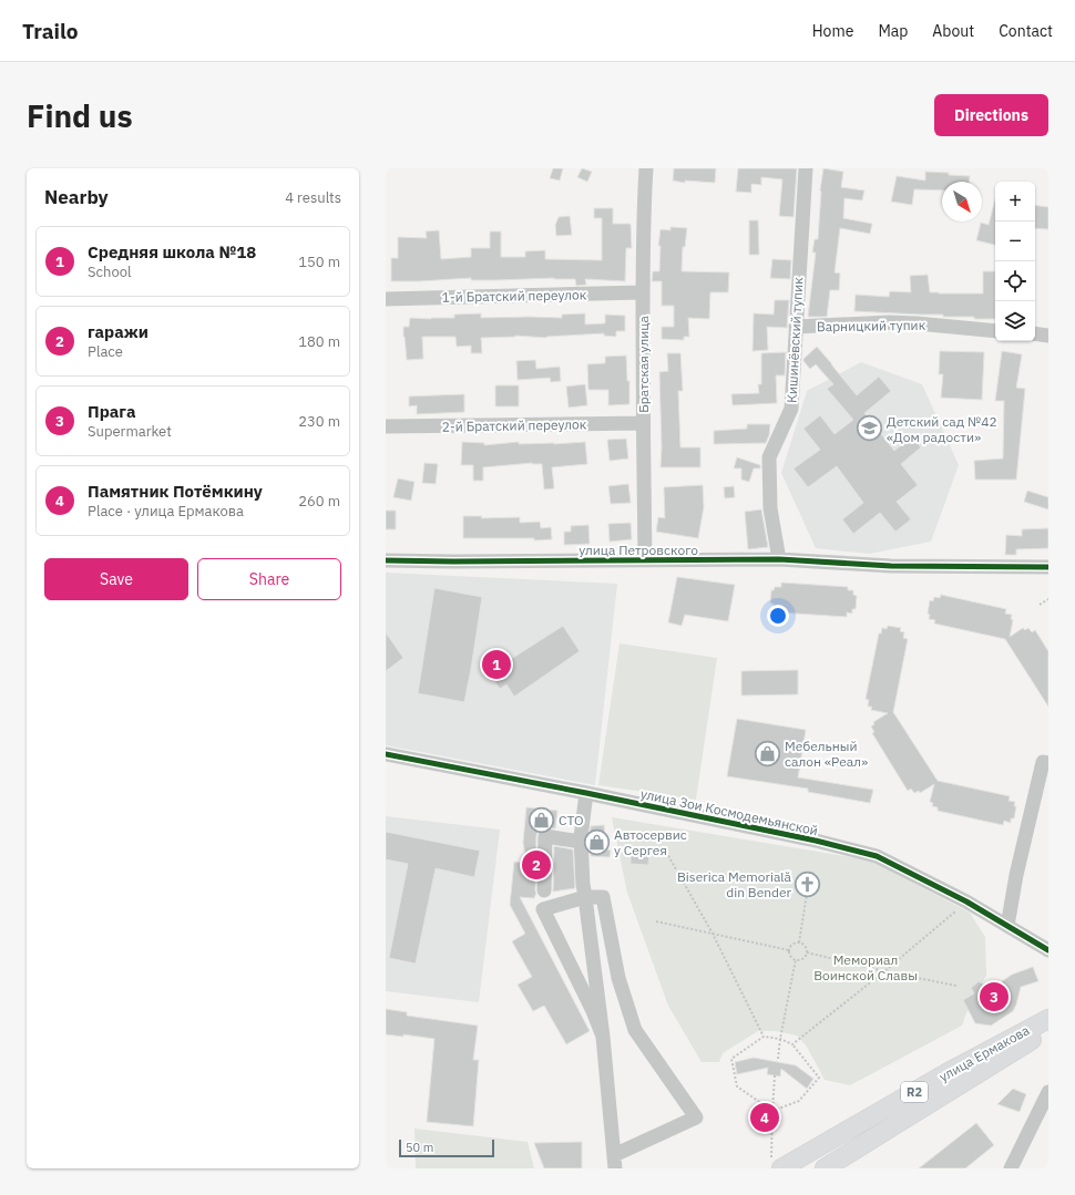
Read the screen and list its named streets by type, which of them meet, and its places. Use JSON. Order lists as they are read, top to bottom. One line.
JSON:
{"streets":{"main road":["улица Ермакова","R2"],"street":["1-й Братский переулок","Варницкий тупик","Кишинёвский тупик","Братская улица","2-й Братский переулок","улица Петровского","улица Зои Космодемьянской"]},"crossings":[["1-й Братский переулок","Братская улица"],["Варницкий тупик","Кишинёвский тупик"],["Кишинёвский тупик","улица Петровского"],["Братская улица","2-й Братский переулок"],["Братская улица","улица Петровского"]],"parks":["Мемориал Воинской Славы"],"places":{"school or university":["Детский сад №42 «Дом радости»"],"shop":["Мебельный салон «Реал»","СТО","Автосервис у Сергея"],"church":["Biserica Memorială din Bender"]},"scale_bar":"50 m","north":"bottom right","page":{"header":"Trailo","nav":["Home","Map","About","Contact"],"buttons":["Directions",["Save","Share"]],"title":"Find us","heading":["Nearby","4 results"],"map_buttons":["+","−"],"list":[{"mark":"1","name":"Средняя школа №18","note":"School","value":"150 m"},{"mark":"2","name":"гаражи","note":"Place","value":"180 m"},{"mark":"3","name":"Прага","note":"Supermarket","value":"230 m"},{"mark":"4","name":"Памятник Потёмкину","note":"Place · улица Ермакова","value":"260 m"}],"pins":["1","2","3","4"],"scale":"50 m"}}
